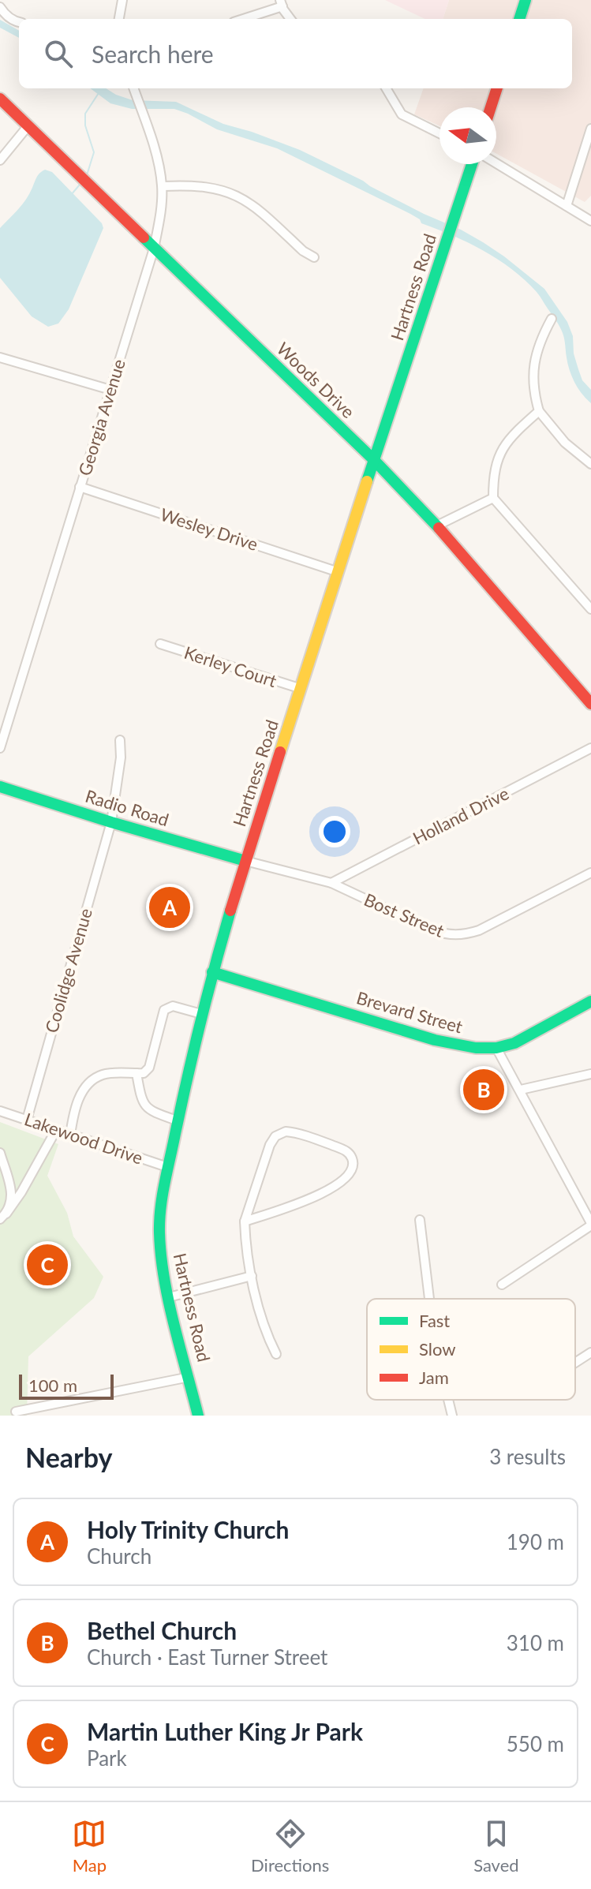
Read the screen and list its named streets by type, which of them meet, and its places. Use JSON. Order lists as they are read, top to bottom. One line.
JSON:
{"streets":{"street":["Hartness Road","Woods Drive","Georgia Avenue","Wesley Drive","Kerley Court","Radio Road","Holland Drive","Bost Street","Coolidge Avenue","Brevard Street","Lakewood Drive"]},"crossings":[["Hartness Road","Woods Drive"],["Hartness Road","Wesley Drive"],["Hartness Road","Kerley Court"],["Hartness Road","Radio Road"],["Hartness Road","Bost Street"],["Hartness Road","Brevard Street"],["Hartness Road","Lakewood Drive"],["Woods Drive","Georgia Avenue"],["Georgia Avenue","Wesley Drive"],["Radio Road","Bost Street"],["Radio Road","Coolidge Avenue"],["Holland Drive","Bost Street"],["Coolidge Avenue","Lakewood Drive"]],"legend":["Fast","Slow","Jam"],"scale_bar":"100 m","north":"left","page":{"search":"Search here","pins":["A","B","C"],"scale":"100 m","heading":["Nearby","3 results"],"list":[{"mark":"A","name":"Holy Trinity Church","note":"Church","value":"190 m"},{"mark":"B","name":"Bethel Church","note":"Church · East Turner Street","value":"310 m"},{"mark":"C","name":"Martin Luther King Jr Park","note":"Park","value":"550 m"}],"nav":["Map","Directions","Saved"]}}
